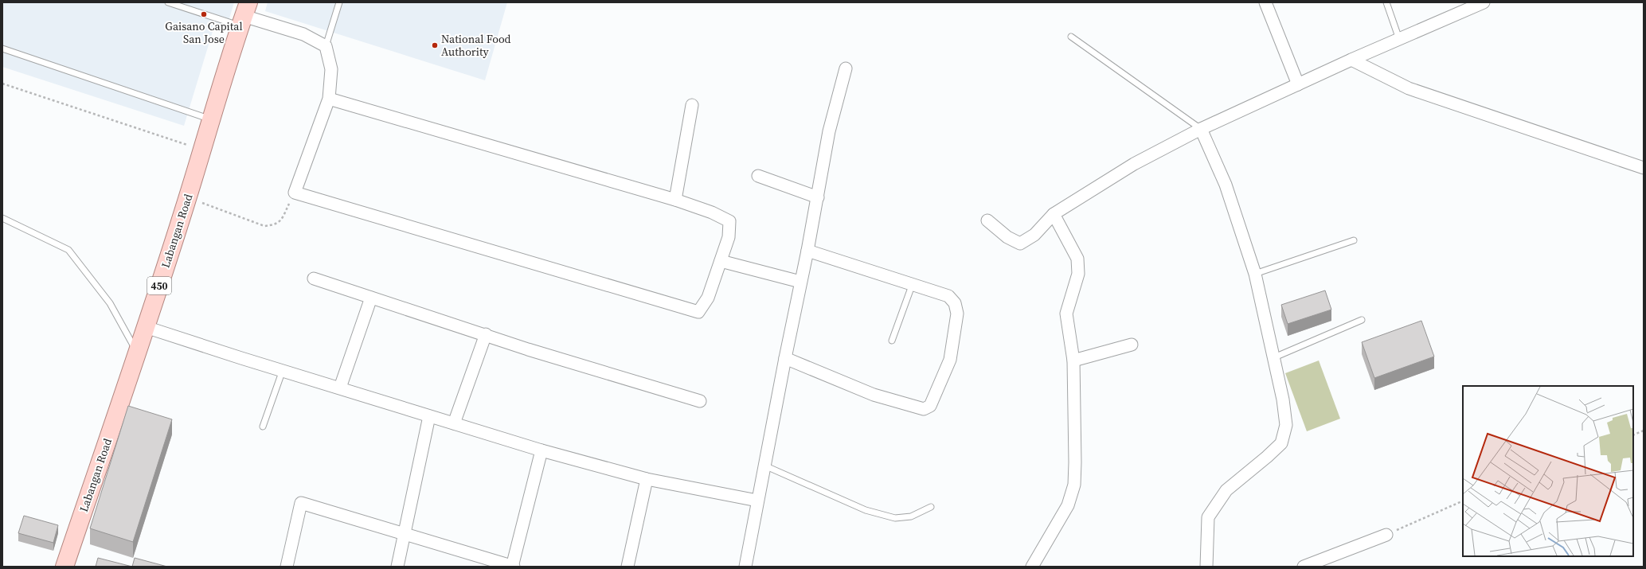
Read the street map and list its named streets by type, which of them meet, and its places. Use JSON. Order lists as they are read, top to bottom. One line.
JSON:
{"streets":{"main road":["Labangan Road","450"]},"places":["Gaisano Capital San Jose","National Food Authority"]}
